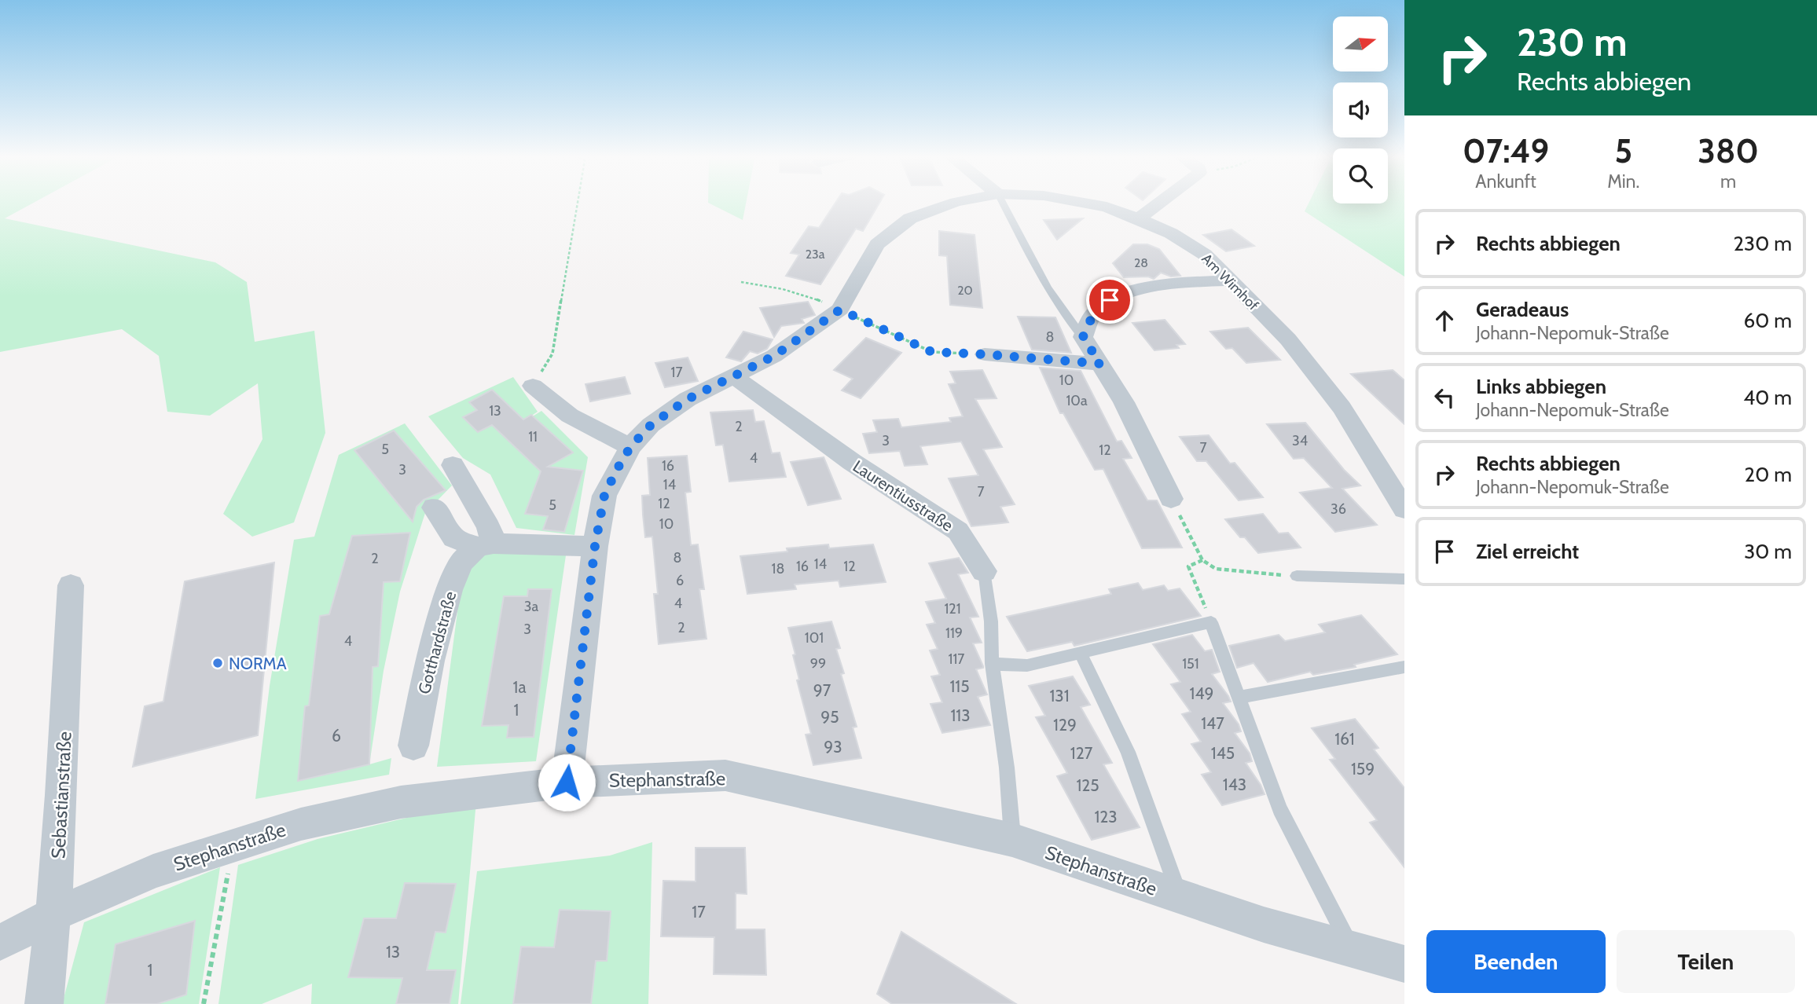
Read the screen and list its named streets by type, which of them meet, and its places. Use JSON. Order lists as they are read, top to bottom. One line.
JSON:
{"streets":{"street":["Am Wimhof","Laurentiusstraße","Gotthardstraße","Stephanstraße","Sebastianstraße"]},"crossings":[["Am Wimhof","Laurentiusstraße"],["Am Wimhof","Stephanstraße"],["Laurentiusstraße","Stephanstraße"],["Stephanstraße","Sebastianstraße"]],"places":["NORMA"],"house_numbers":["23a","28","20","8","17","10","10a","13","2","11","3","34","7","5","12","4","16","3","14","7","12","5","36","10","8","2","14","16","12","18","6","4","3a","121","2","3","119","101","4","117","99","151","115","1a","97","149","131","1","113","95","147","129","6","161","93","127","145","159","143","125","123","17","13","1"],"north":"right","page":{"turn":["230 m","Rechts abbiegen"],"eta":["07:49","Ankunft","5","Min.","380","m"],"list":[{"name":"Rechts abbiegen","value":"230 m"},{"name":"Geradeaus","note":"Johann-Nepomuk-Straße","value":"60 m"},{"name":"Links abbiegen","note":"Johann-Nepomuk-Straße","value":"40 m"},{"name":"Rechts abbiegen","note":"Johann-Nepomuk-Straße","value":"20 m"},{"name":"Ziel erreicht","value":"30 m"}],"buttons":["Beenden","Teilen"]}}
